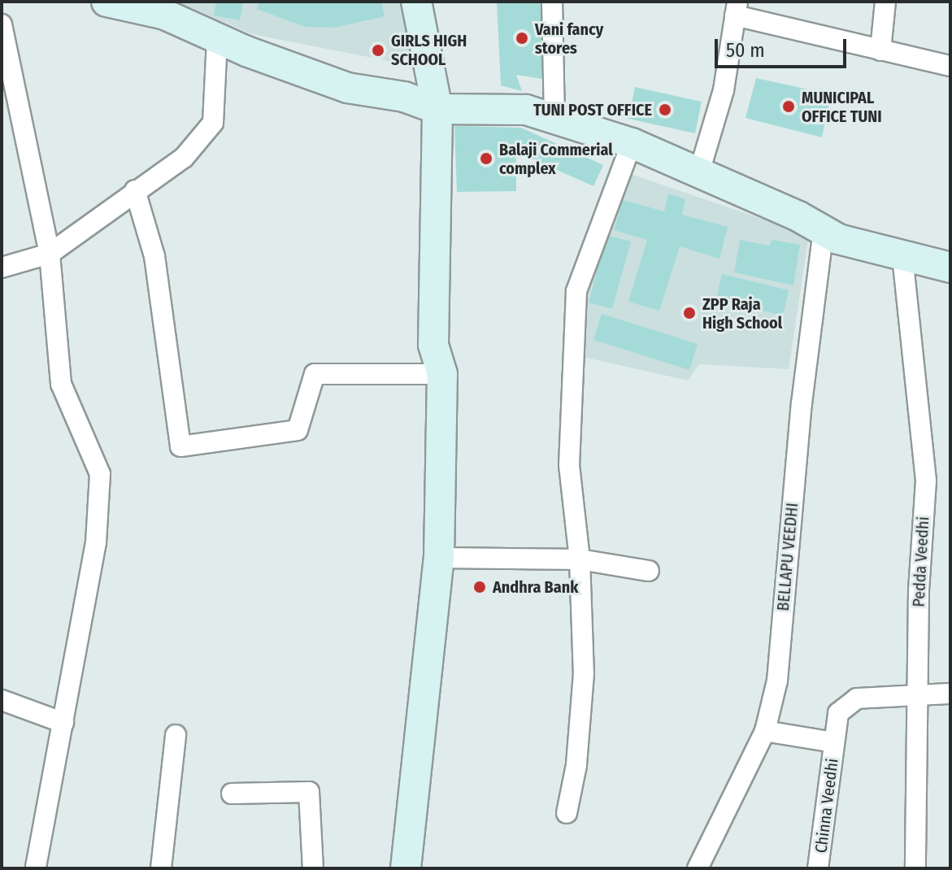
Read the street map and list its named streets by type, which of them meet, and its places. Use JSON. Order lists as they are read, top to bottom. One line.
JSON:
{"streets":{"street":["BELLAPU VEEDHI","Pedda Veedhi","Chinna Veedhi"]},"crossings":[["Pedda Veedhi","Chinna Veedhi"]],"places":["Vani fancy stores","GIRLS HIGH SCHOOL","MUNICIPAL OFFICE TUNI","TUNI POST OFFICE","Balaji Commerial complex","ZPP Raja High School","Andhra Bank"],"scale_bar":"50 m"}
